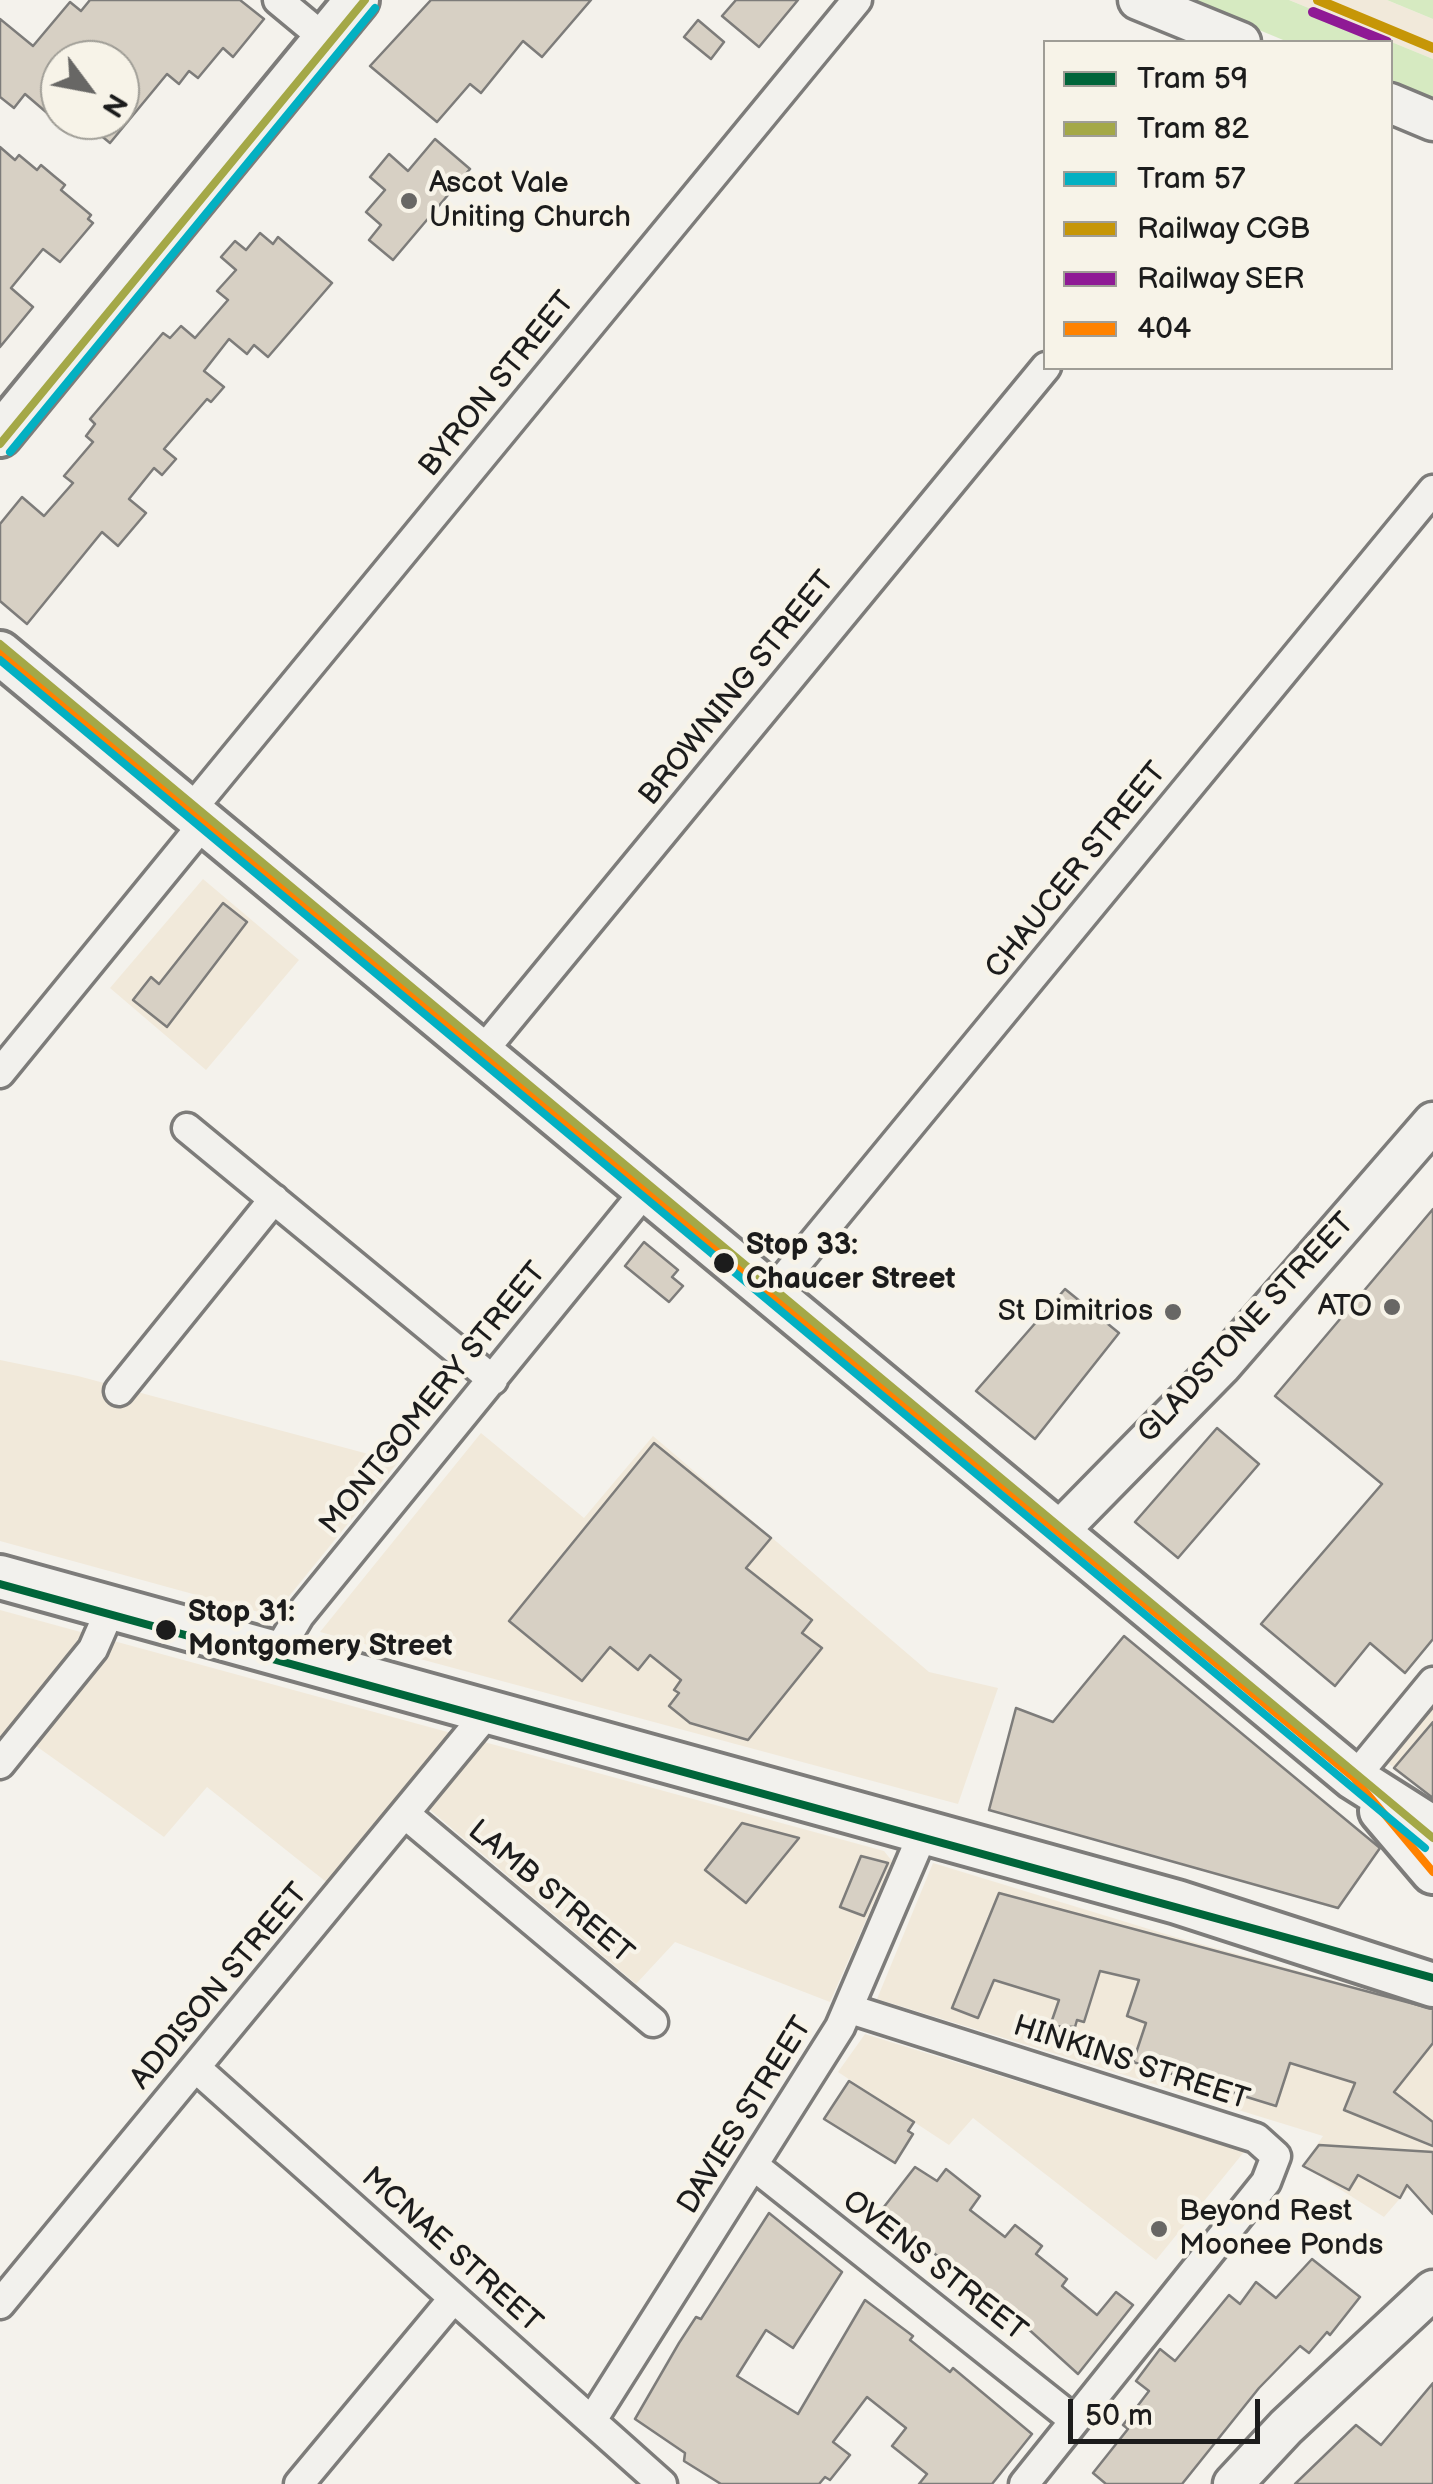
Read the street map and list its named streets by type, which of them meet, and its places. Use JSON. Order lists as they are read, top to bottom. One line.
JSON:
{"streets":{"street":["BYRON STREET","BROWNING STREET","CHAUCER STREET","GLADSTONE STREET","MONTGOMERY STREET","LAMB STREET","ADDISON STREET","HINKINS STREET","DAVIES STREET","MCNAE STREET","OVENS STREET"]},"crossings":[["LAMB STREET","ADDISON STREET"],["ADDISON STREET","MCNAE STREET"],["HINKINS STREET","DAVIES STREET"],["HINKINS STREET","OVENS STREET"],["DAVIES STREET","MCNAE STREET"],["DAVIES STREET","OVENS STREET"]],"places":["Ascot Vale Uniting Church","Stop 33: Chaucer Street","ATO","St Dimitrios","Stop 31: Montgomery Street","Beyond Rest Moonee Ponds"],"lines":["tram line 82","rail line CGB","tram line 57","rail line SER","transit line 404","tram line 59"],"legend":["Tram 59","Tram 82","Tram 57","Railway CGB","Railway SER","404"],"scale_bar":"50 m","north":"bottom right"}
